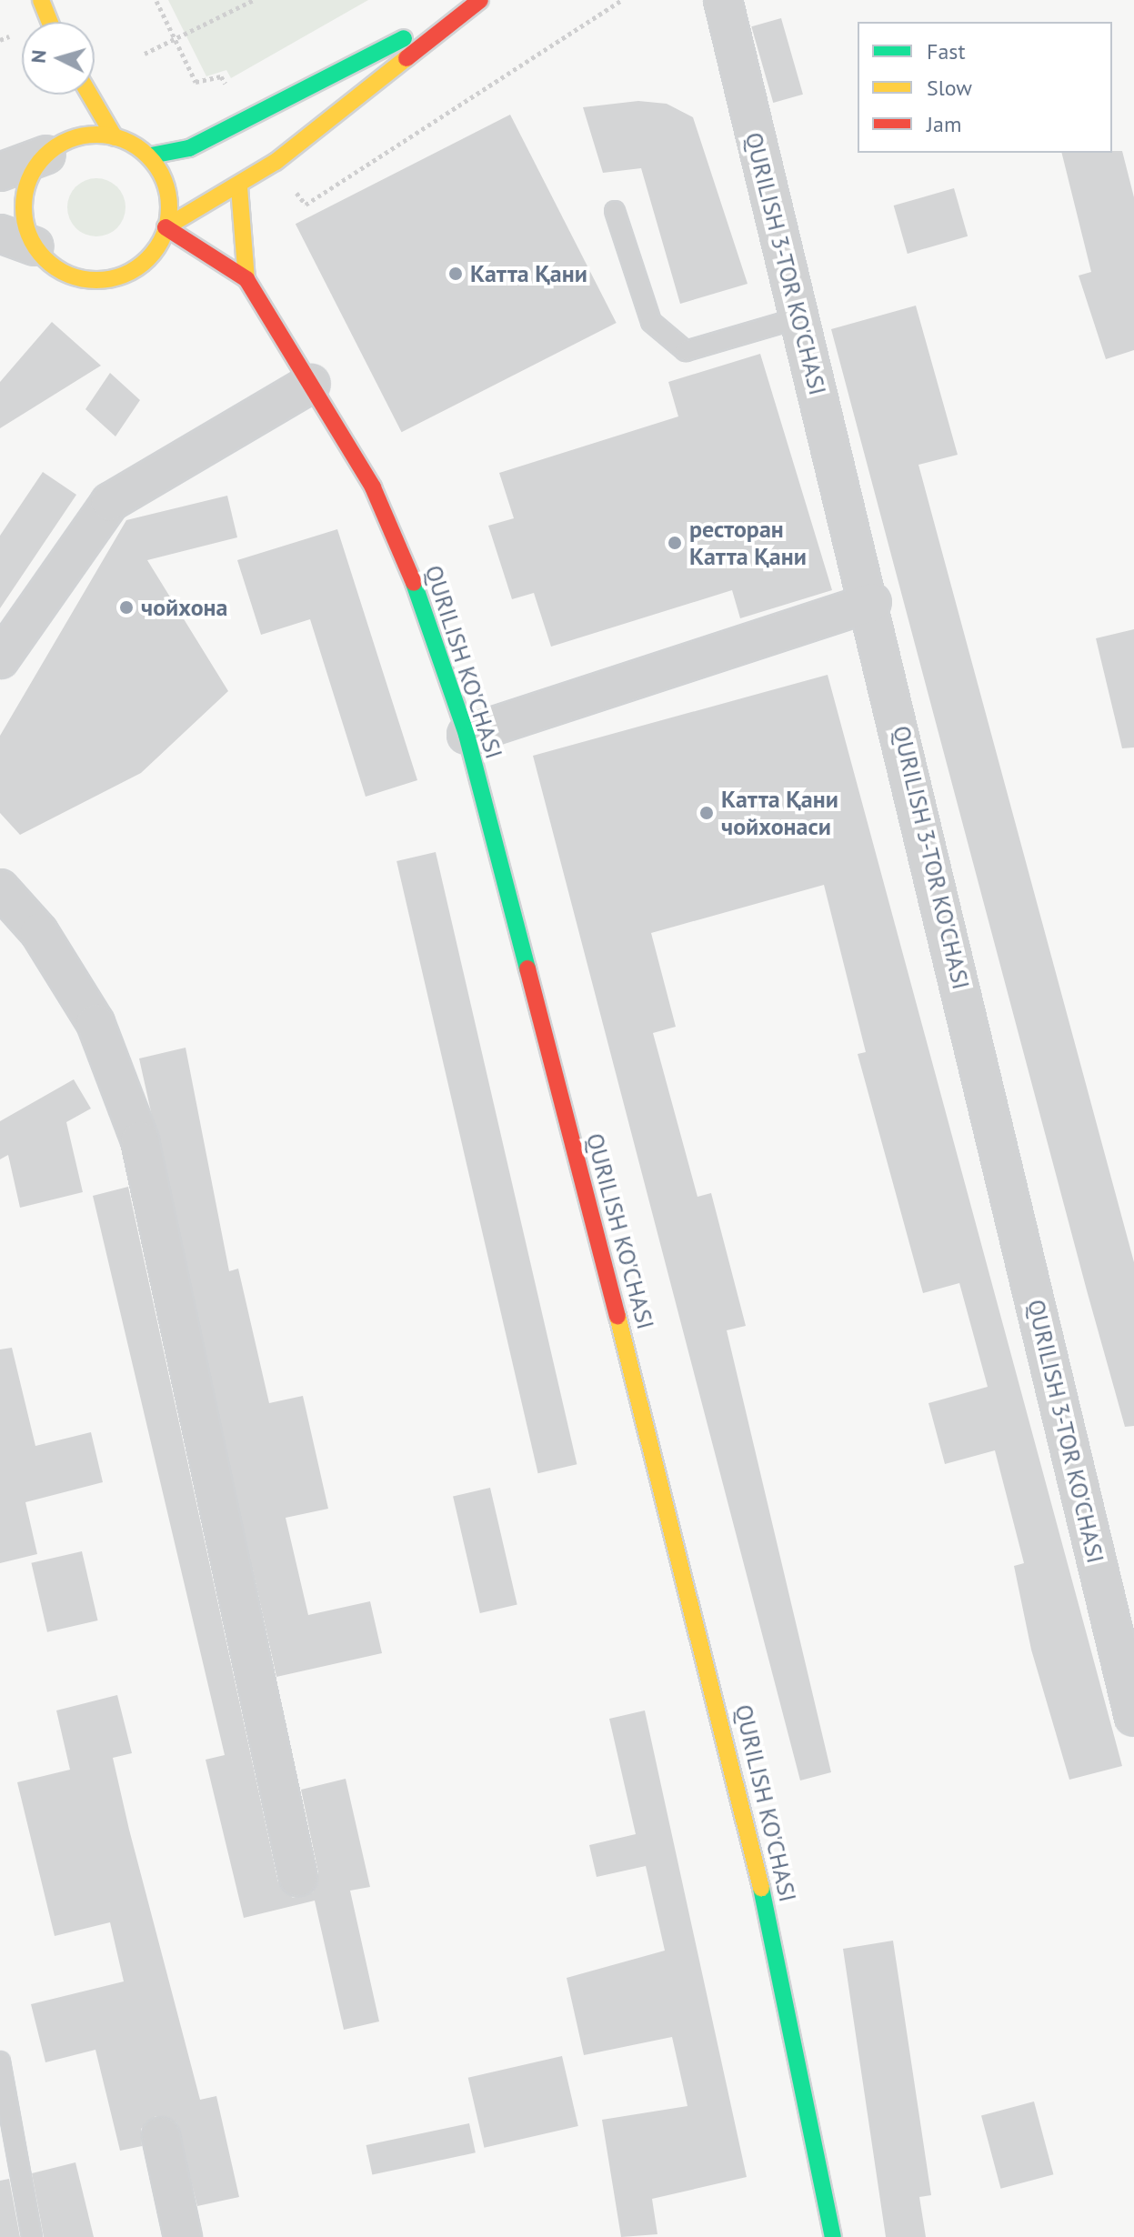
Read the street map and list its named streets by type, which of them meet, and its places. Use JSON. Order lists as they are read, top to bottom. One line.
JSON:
{"streets":{"street":["QURILISH 3-TOR KO'CHASI","QURILISH KO'CHASI"]},"places":["Катта Қани","ресторан Катта Қани","чойхона","Катта Қани чойхонаси"],"legend":["Fast","Slow","Jam"],"north":"left"}
